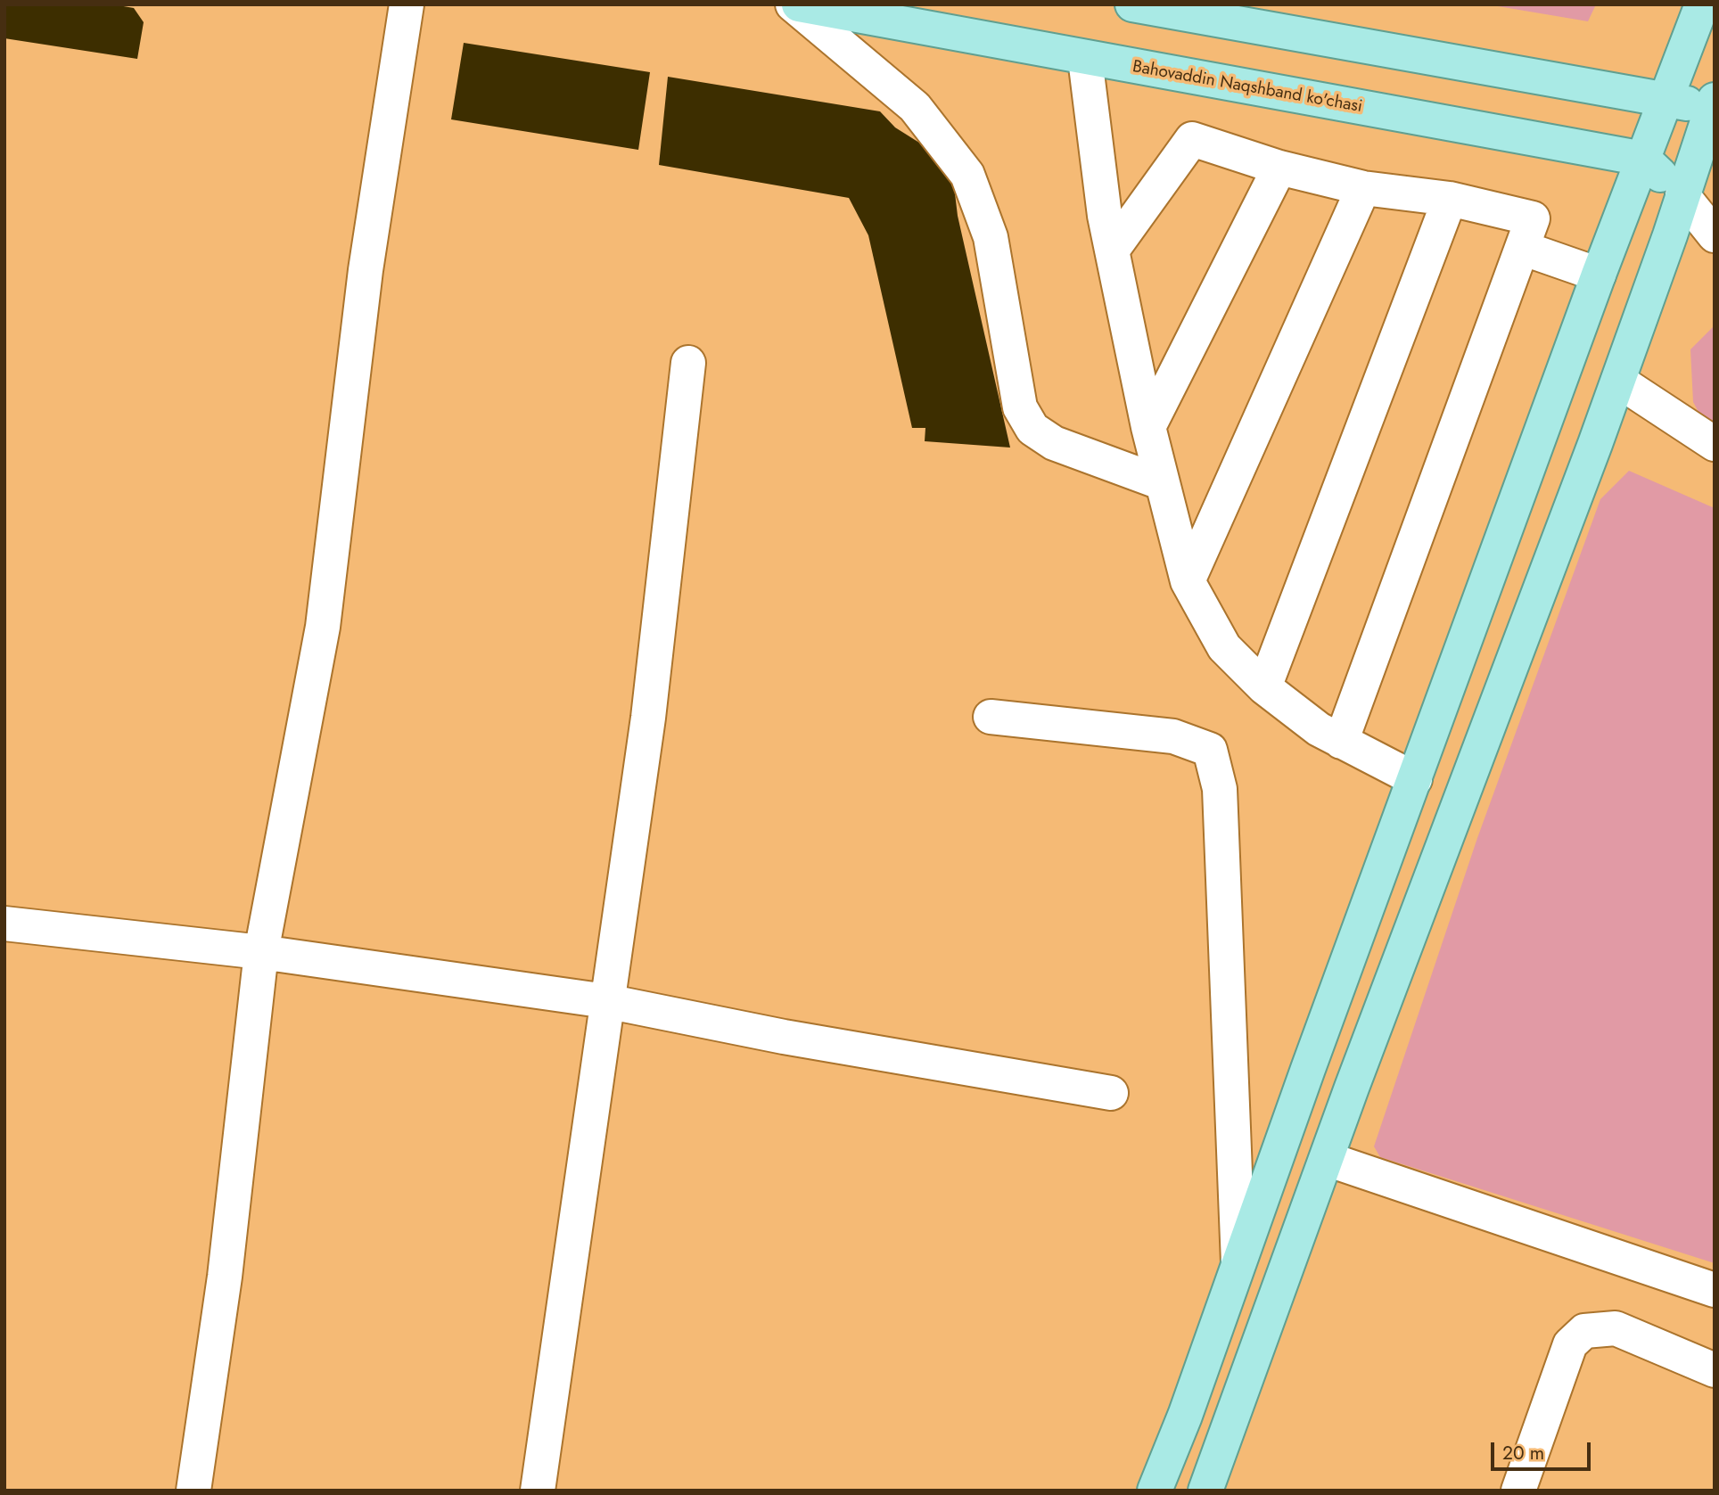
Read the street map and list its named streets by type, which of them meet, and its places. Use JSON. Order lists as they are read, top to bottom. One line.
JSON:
{"streets":{"main road":["Bahovaddin Naqshband ko'chasi"]},"scale_bar":"20 m"}
